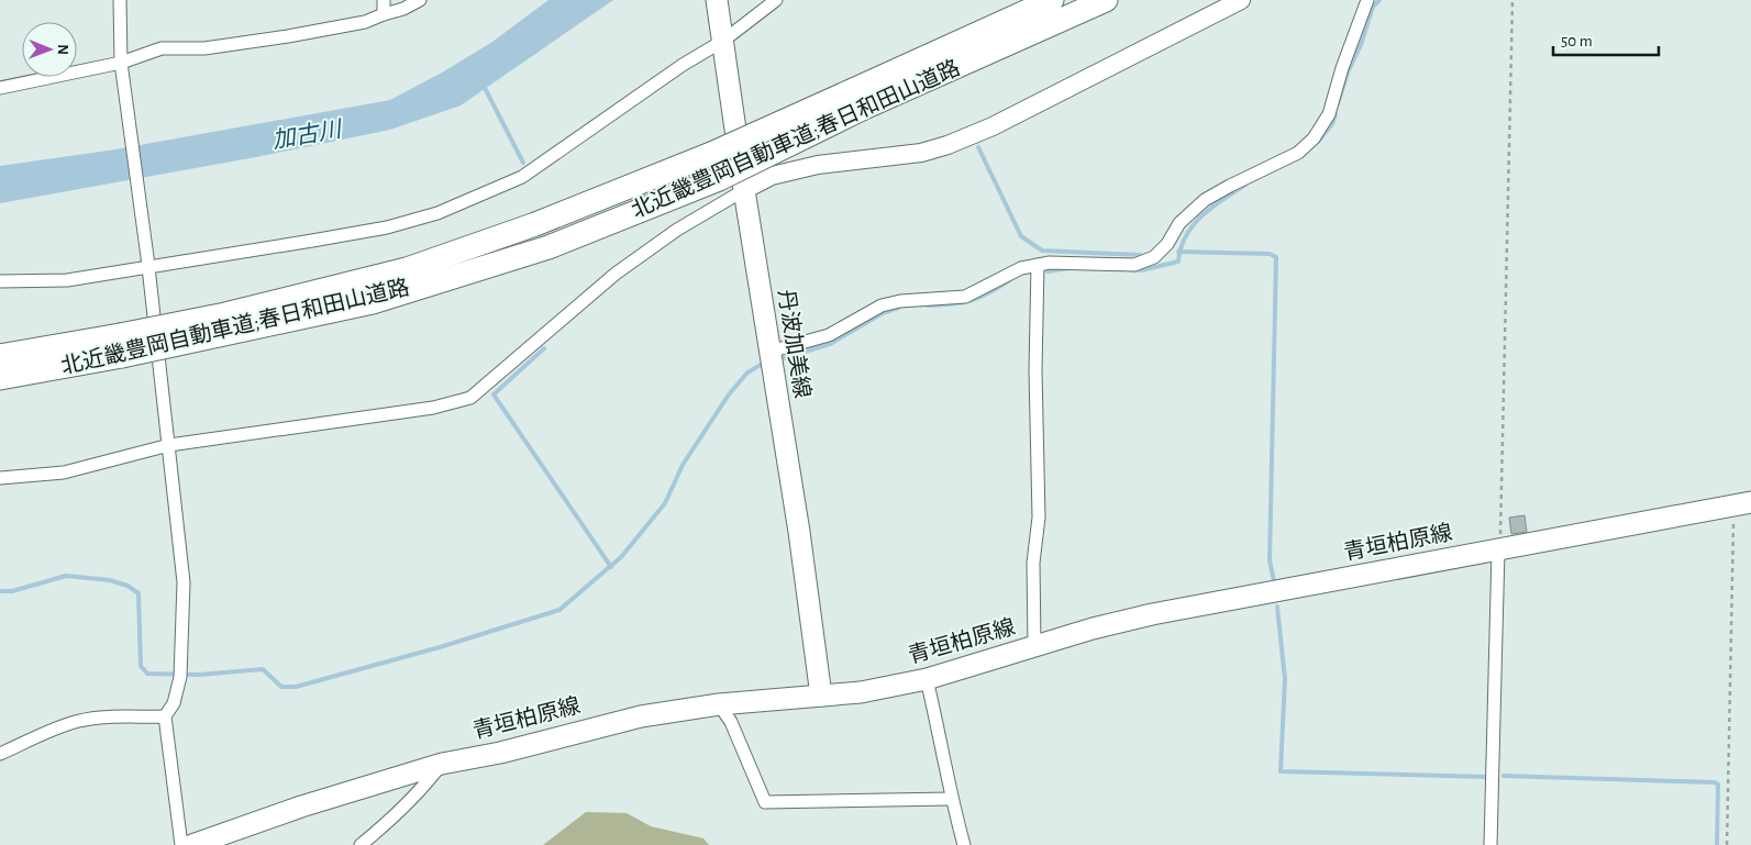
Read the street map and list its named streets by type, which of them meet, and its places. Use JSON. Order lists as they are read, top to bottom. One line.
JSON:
{"streets":{"highway":["北近畿豊岡自動車道;春日和田山道路"],"main road":["丹波加美線","青垣柏原線"]},"crossings":[["丹波加美線","青垣柏原線"]],"water":["加古川"],"scale_bar":"50 m","north":"right"}
